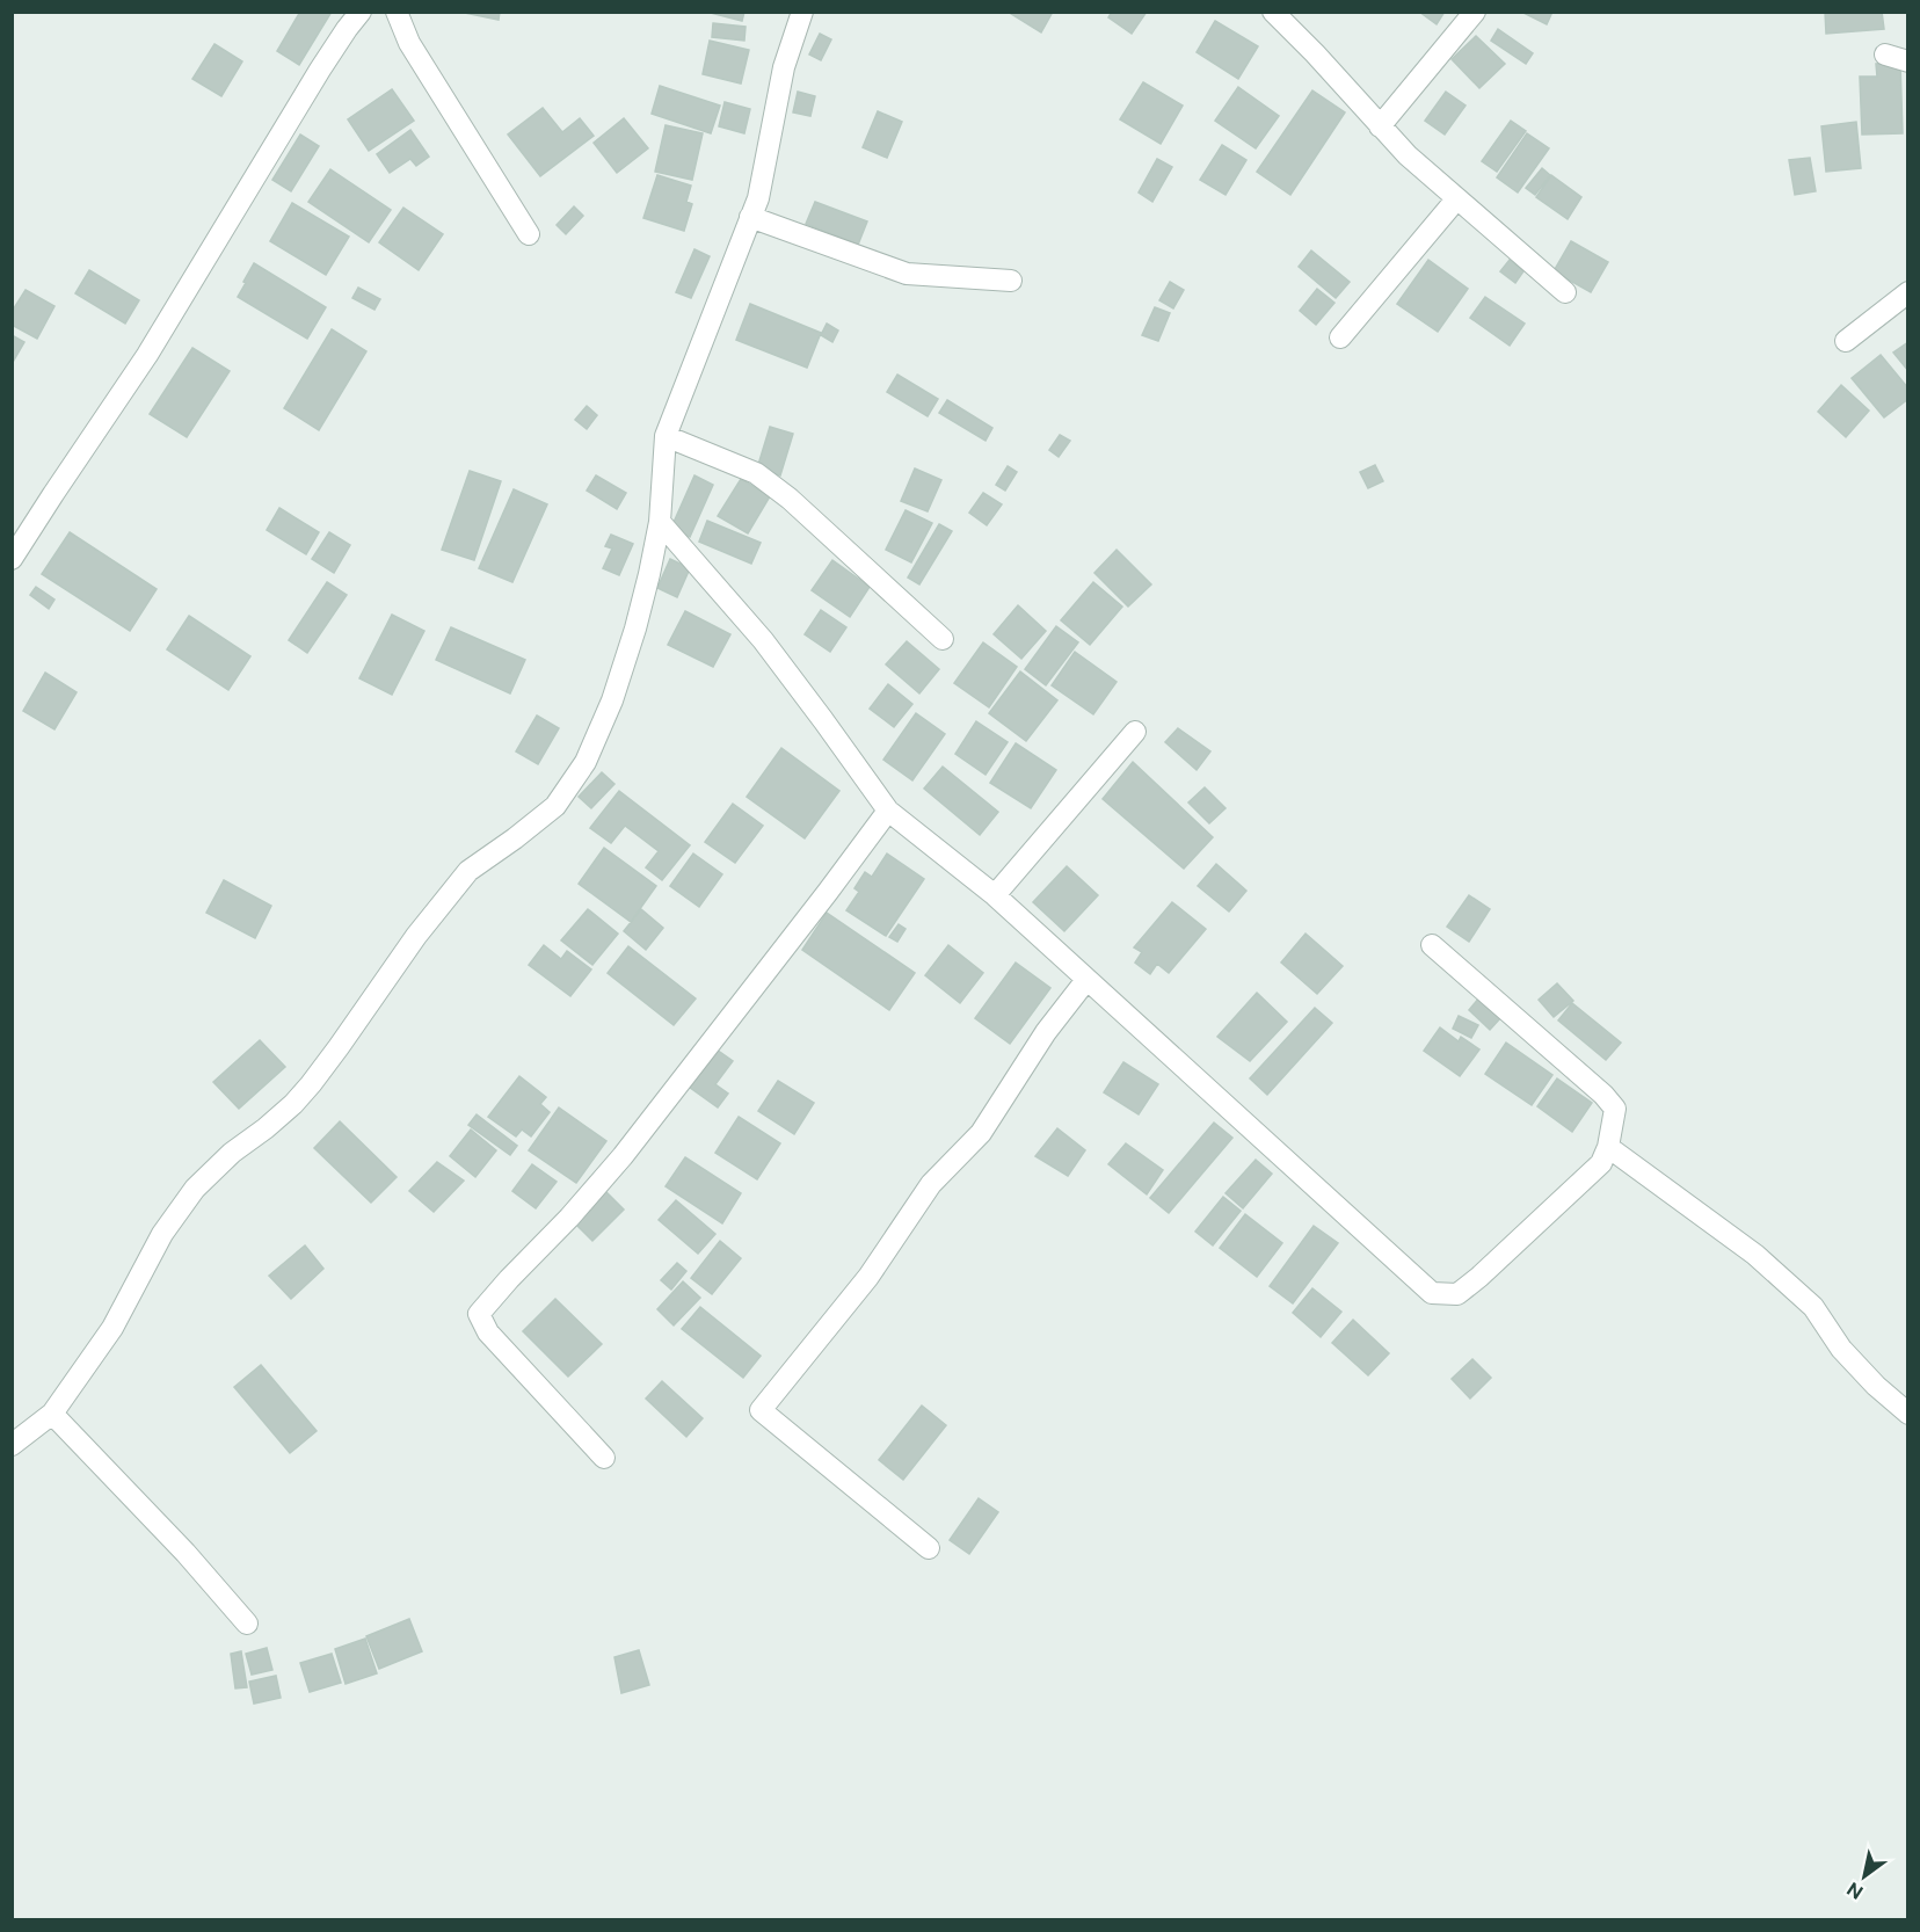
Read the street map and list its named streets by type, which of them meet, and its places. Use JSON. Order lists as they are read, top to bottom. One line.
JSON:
{"north":"bottom left"}
